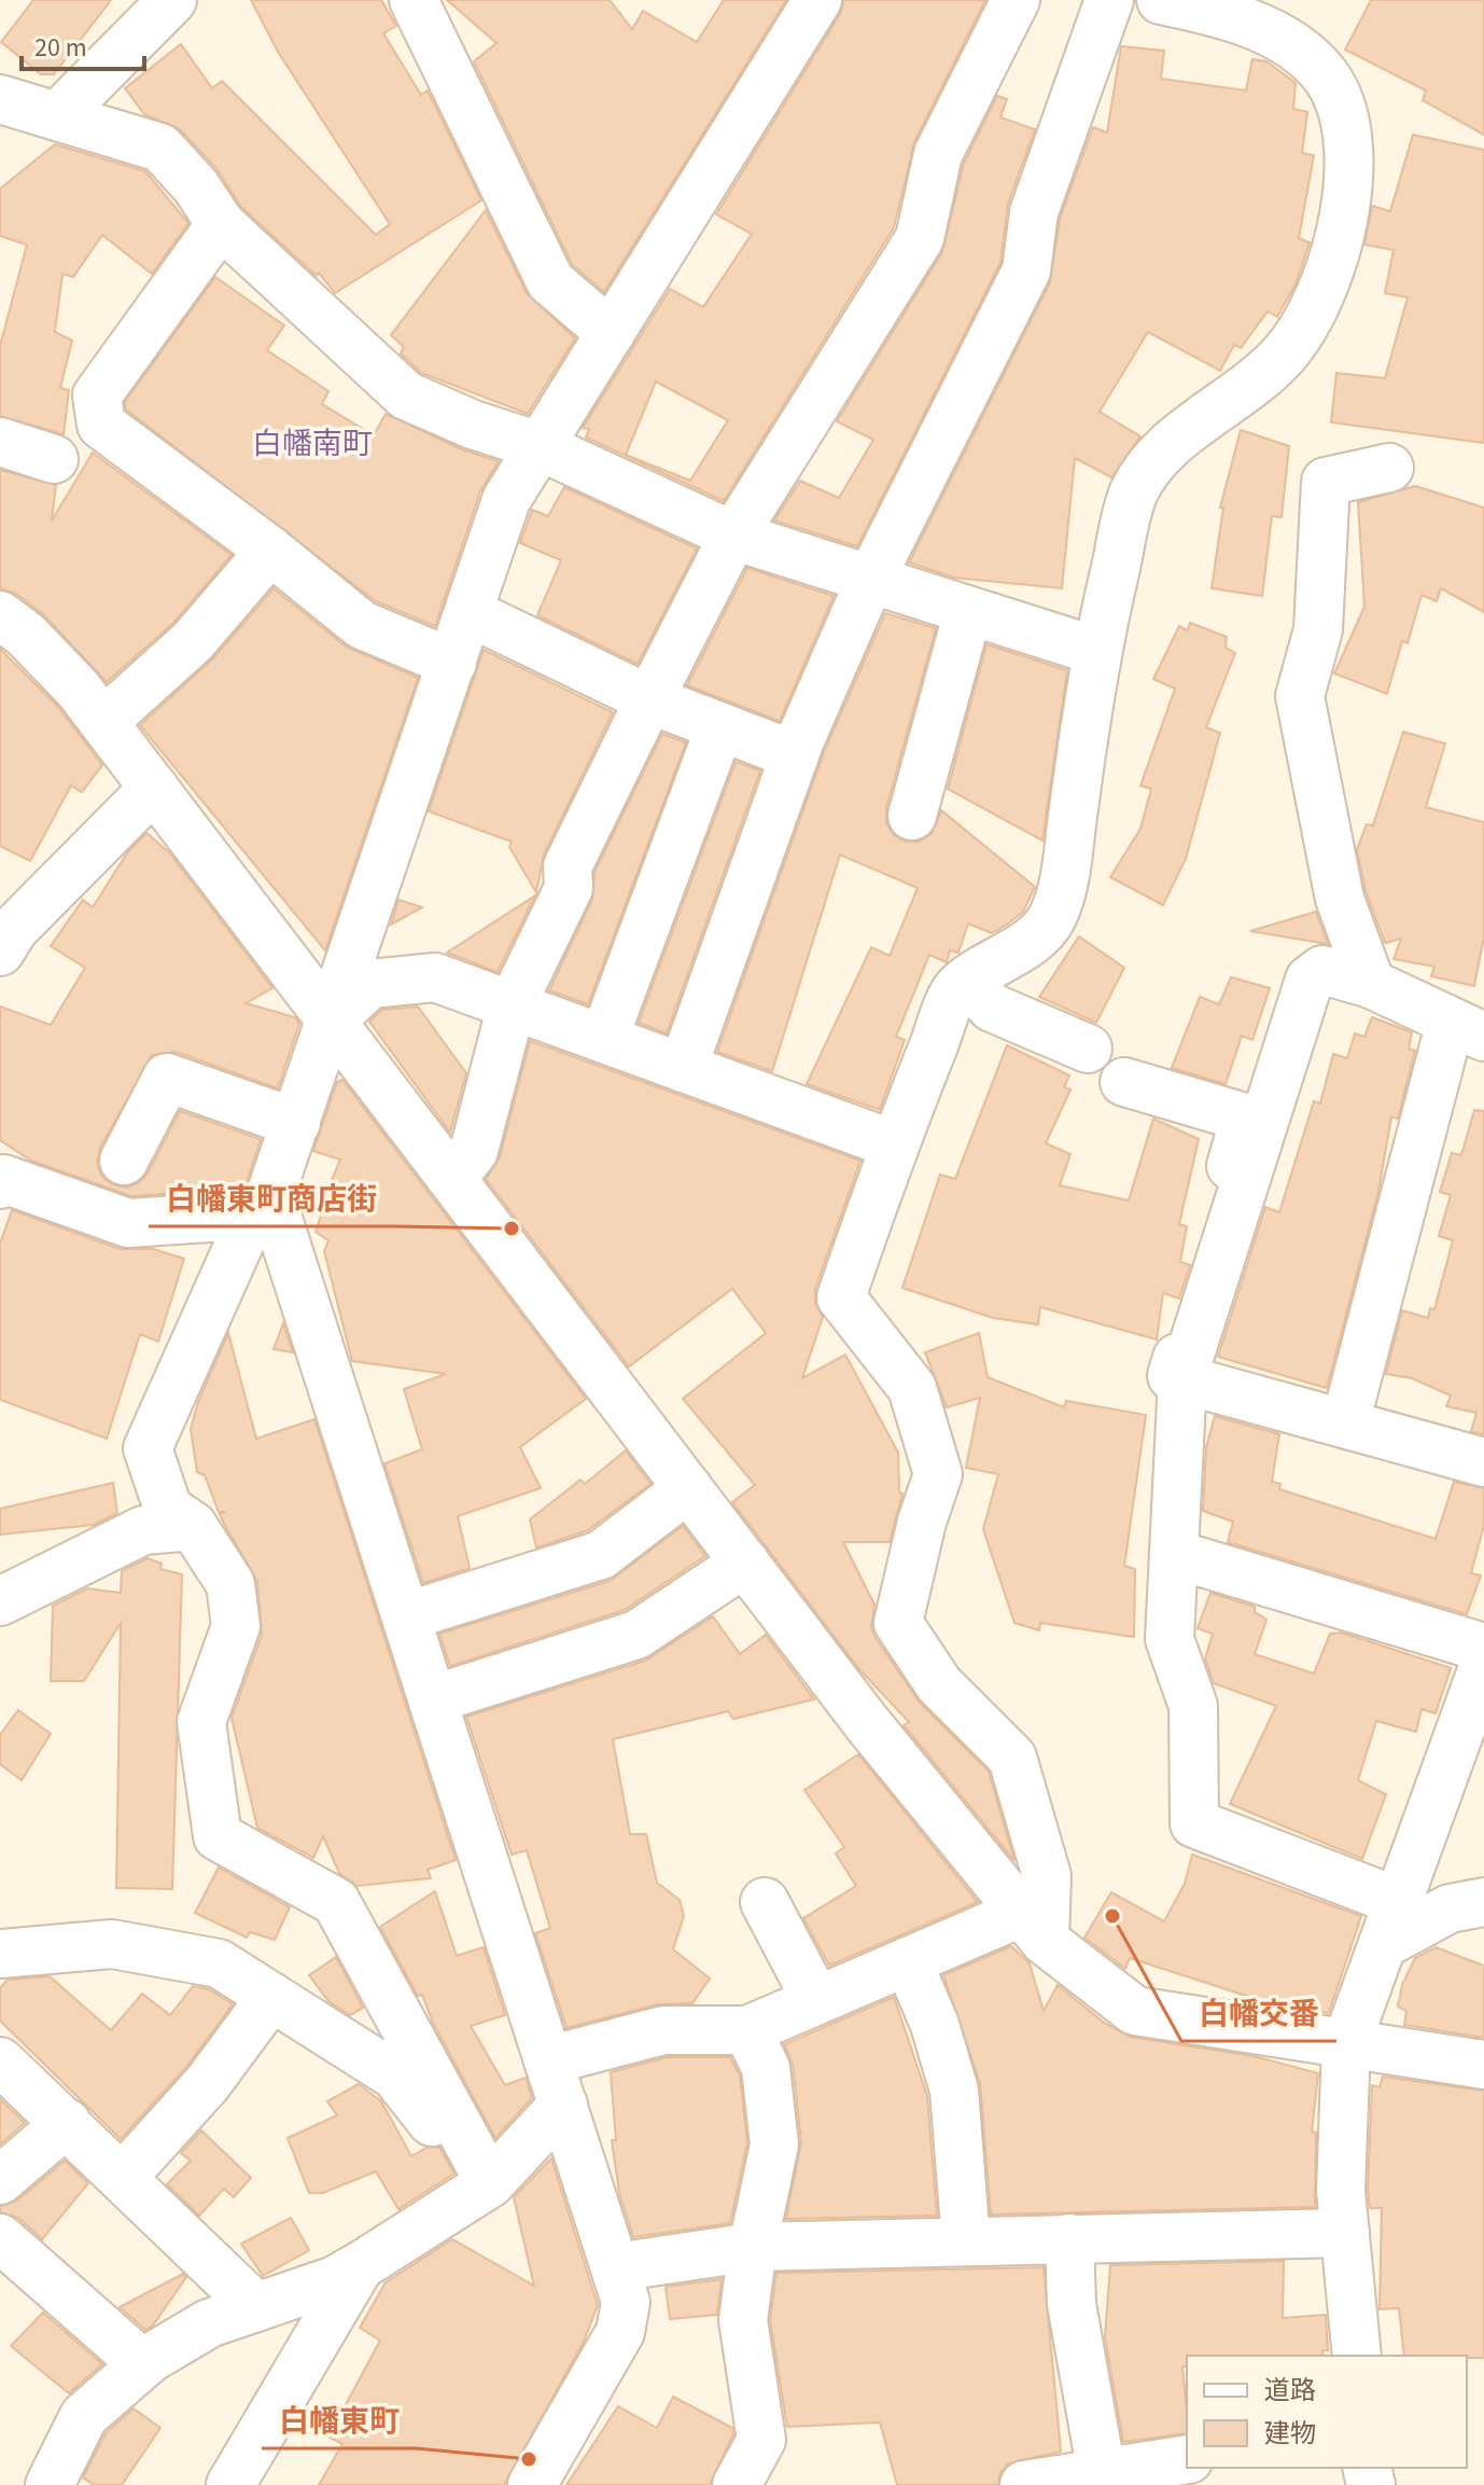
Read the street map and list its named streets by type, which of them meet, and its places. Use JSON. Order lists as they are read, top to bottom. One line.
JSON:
{"districts":["白幡南町"],"places":["白幡東町商店街","白幡交番","白幡東町"],"legend":["道路","建物"],"scale_bar":"20 m"}
